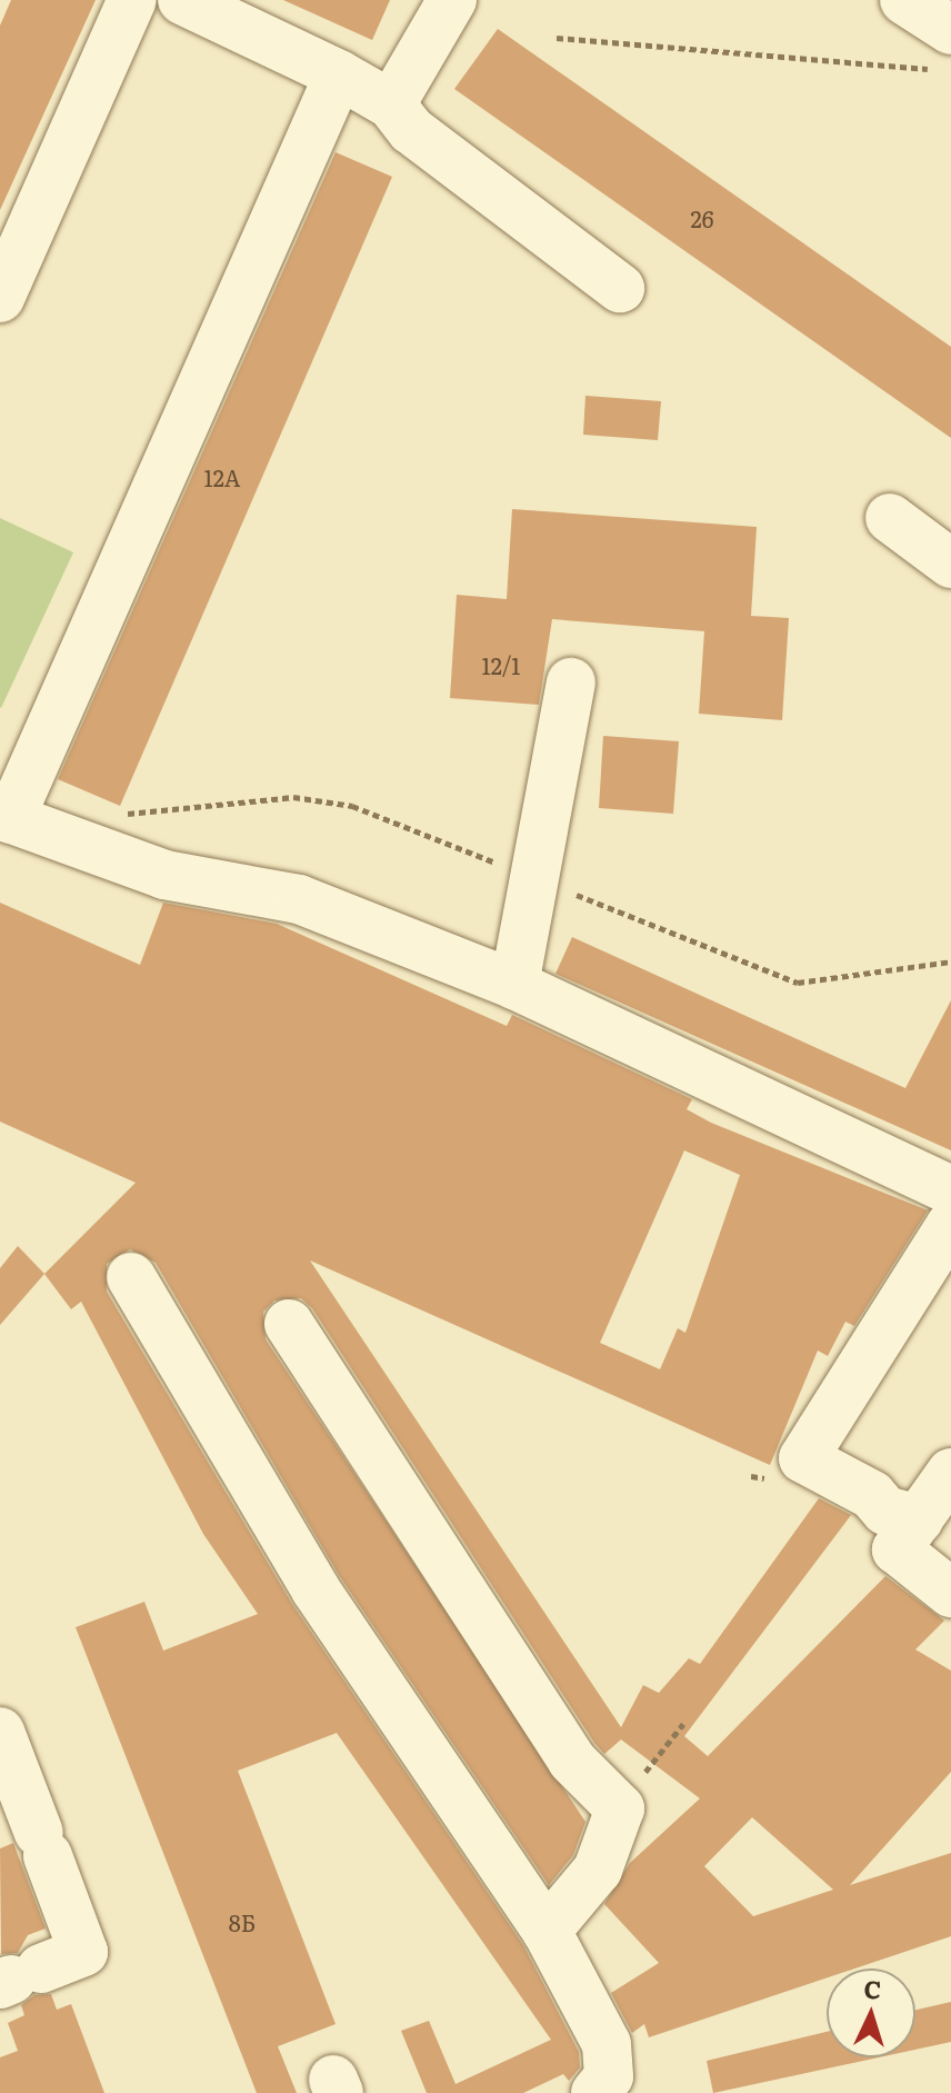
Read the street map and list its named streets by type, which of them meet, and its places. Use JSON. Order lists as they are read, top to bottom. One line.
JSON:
{"house_numbers":["26","12А","12/1","8Б"],"north":"top"}
